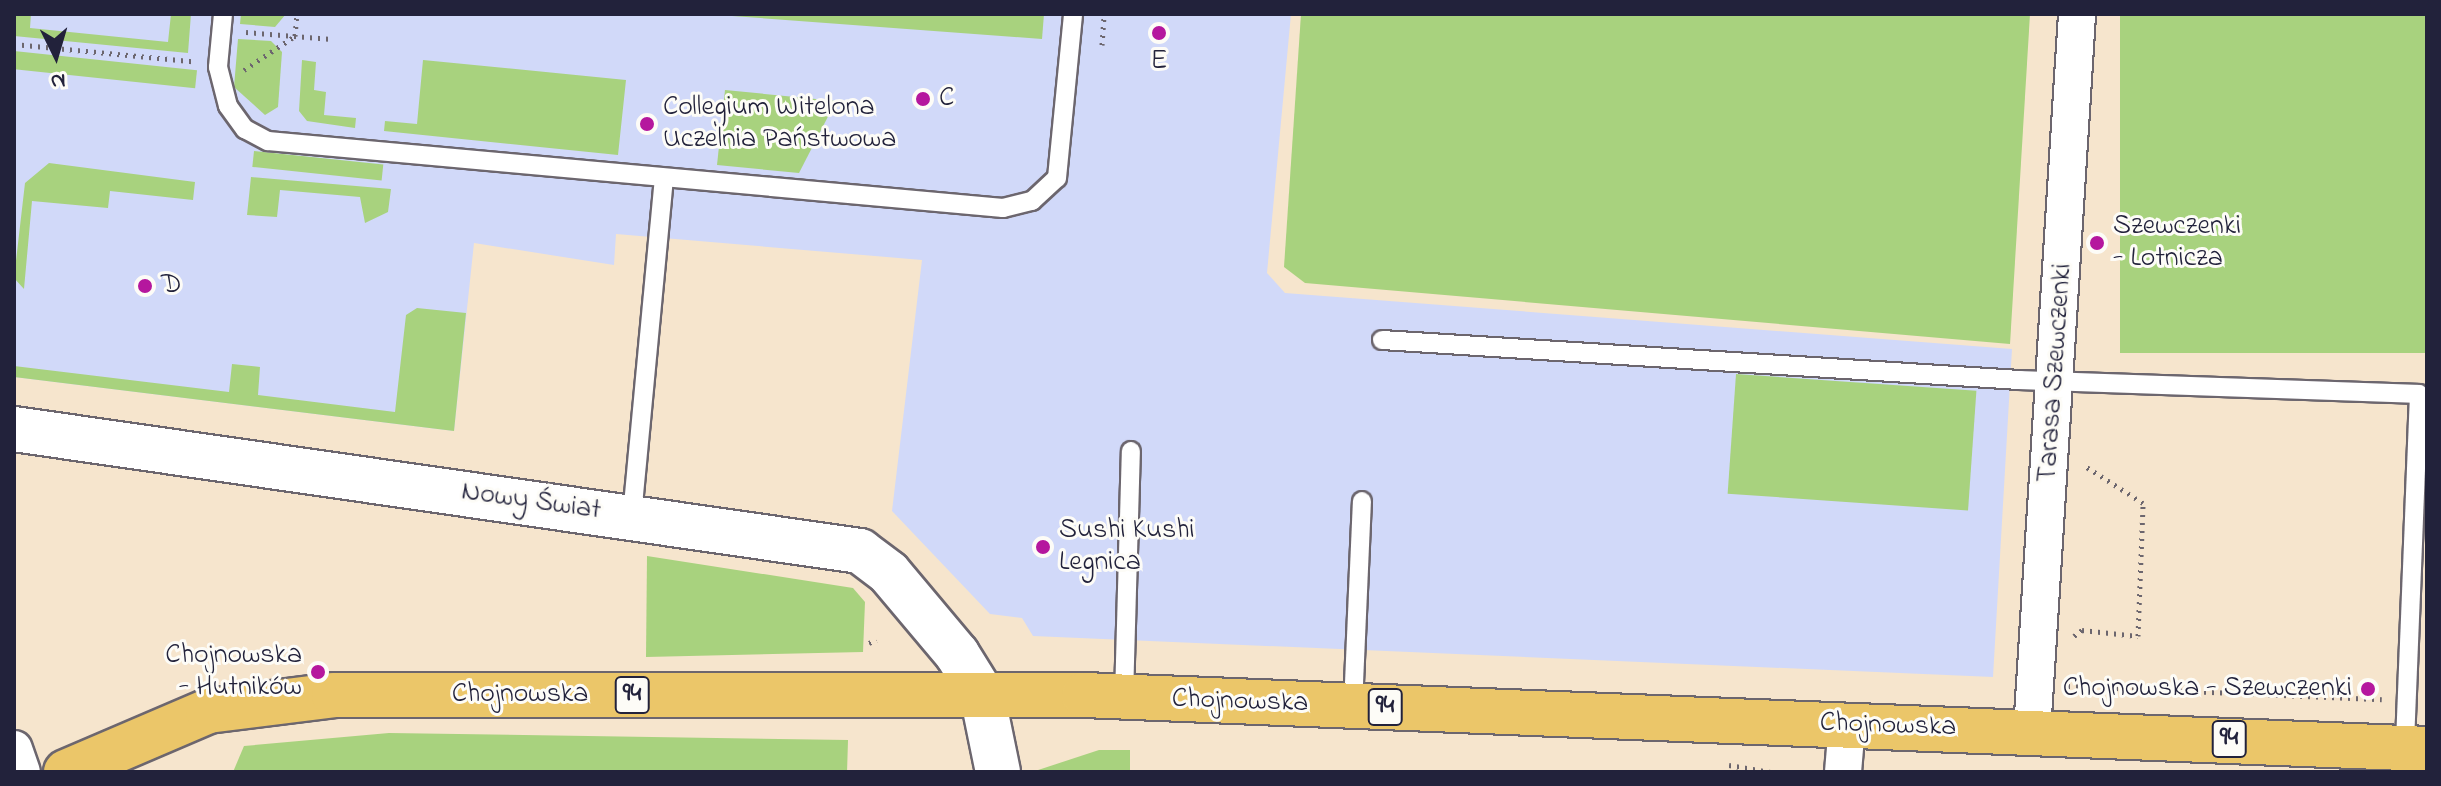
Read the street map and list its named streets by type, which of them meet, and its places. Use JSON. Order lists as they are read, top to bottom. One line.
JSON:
{"streets":{"main road":["Chojnowska","94"],"street":["Tarasa Szewczenki","Nowy Świat"]},"crossings":[["Tarasa Szewczenki","Chojnowska"],["Nowy Świat","Chojnowska"]],"places":["E","C","Collegium Witelona Uczelnia Państwowa","Szewczenki - Lotnicza","D","Sushi Kushi Legnica","Chojnowska - Hutników","Chojnowska - Szewczenki"],"north":"bottom"}
